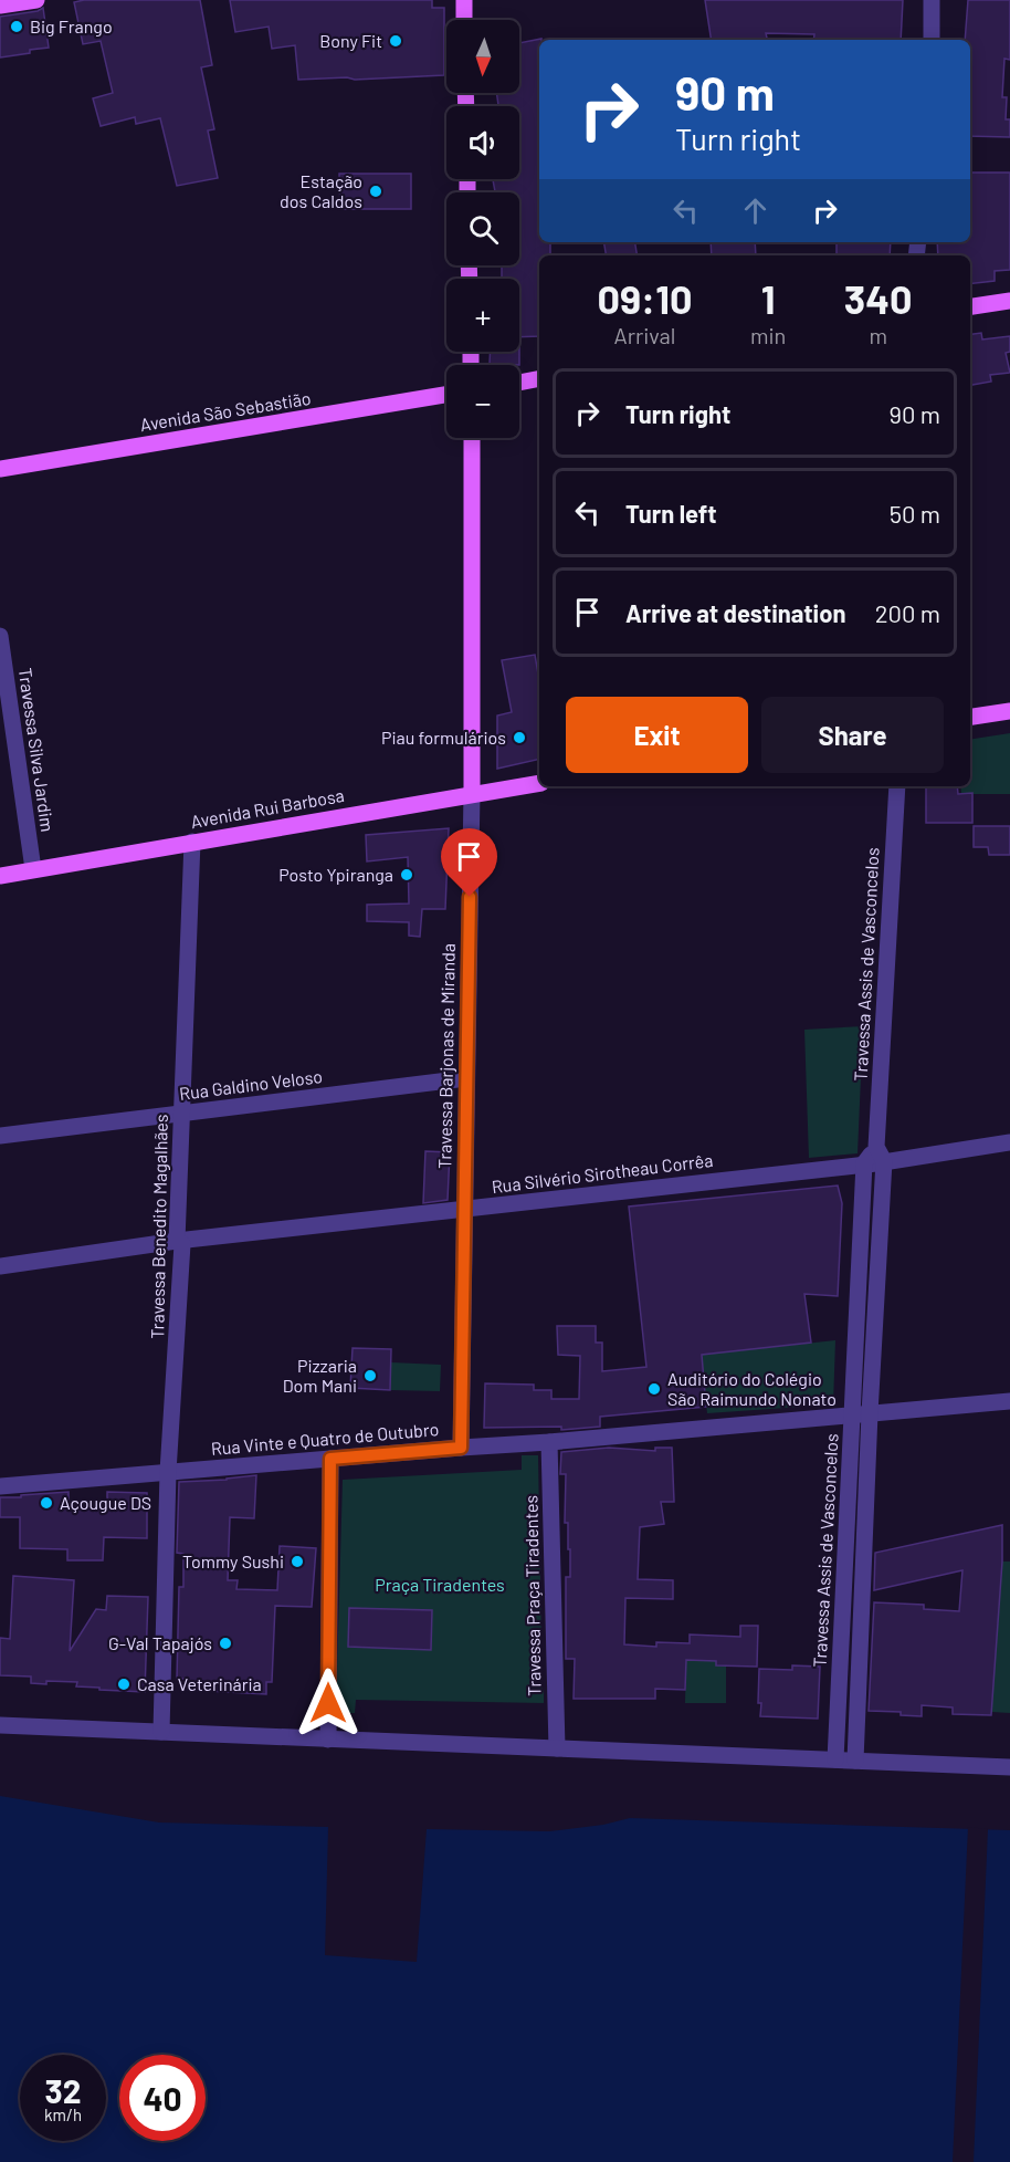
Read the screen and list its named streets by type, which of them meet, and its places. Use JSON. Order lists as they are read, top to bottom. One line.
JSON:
{"streets":{"main road":["Avenida São Sebastião","Avenida Rui Barbosa","Travessa Barjonas de Miranda"],"street":["Travessa Silva Jardim","Travessa Assis de Vasconcelos","Rua Galdino Veloso","Rua Silvério Sirotheau Corrêa","Travessa Benedito Magalhães","Rua Vinte e Quatro de Outubro","Travessa Praça Tiradentes"]},"crossings":[["Travessa Silva Jardim","Avenida Rui Barbosa"],["Avenida Rui Barbosa","Travessa Barjonas de Miranda"],["Avenida Rui Barbosa","Travessa Benedito Magalhães"],["Travessa Assis de Vasconcelos","Rua Silvério Sirotheau Corrêa"],["Travessa Assis de Vasconcelos","Rua Vinte e Quatro de Outubro"],["Travessa Barjonas de Miranda","Rua Galdino Veloso"],["Travessa Barjonas de Miranda","Rua Silvério Sirotheau Corrêa"],["Travessa Barjonas de Miranda","Rua Vinte e Quatro de Outubro"],["Rua Galdino Veloso","Travessa Benedito Magalhães"],["Rua Silvério Sirotheau Corrêa","Travessa Benedito Magalhães"],["Travessa Benedito Magalhães","Rua Vinte e Quatro de Outubro"],["Rua Vinte e Quatro de Outubro","Travessa Praça Tiradentes"]],"parks":["Praça Tiradentes"],"places":["Big Frango","Bony Fit","Estação dos Caldos","Piau formulários","Posto Ypiranga","Pizzaria Dom Mani","Auditório do Colégio São Raimundo Nonato","Açougue DS","Tommy Sushi","G-Val Tapajós","Casa Veterinária"],"north":"bottom","page":{"map_buttons":["+","−"],"turn":["90 m","Turn right"],"eta":["09:10","Arrival","1","min","340","m"],"list":[{"name":"Turn right","value":"90 m"},{"name":"Turn left","value":"50 m"},{"name":"Arrive at destination","value":"200 m"}],"buttons":["Exit","Share"],"speed":"32 km/h","limit":"40"}}
